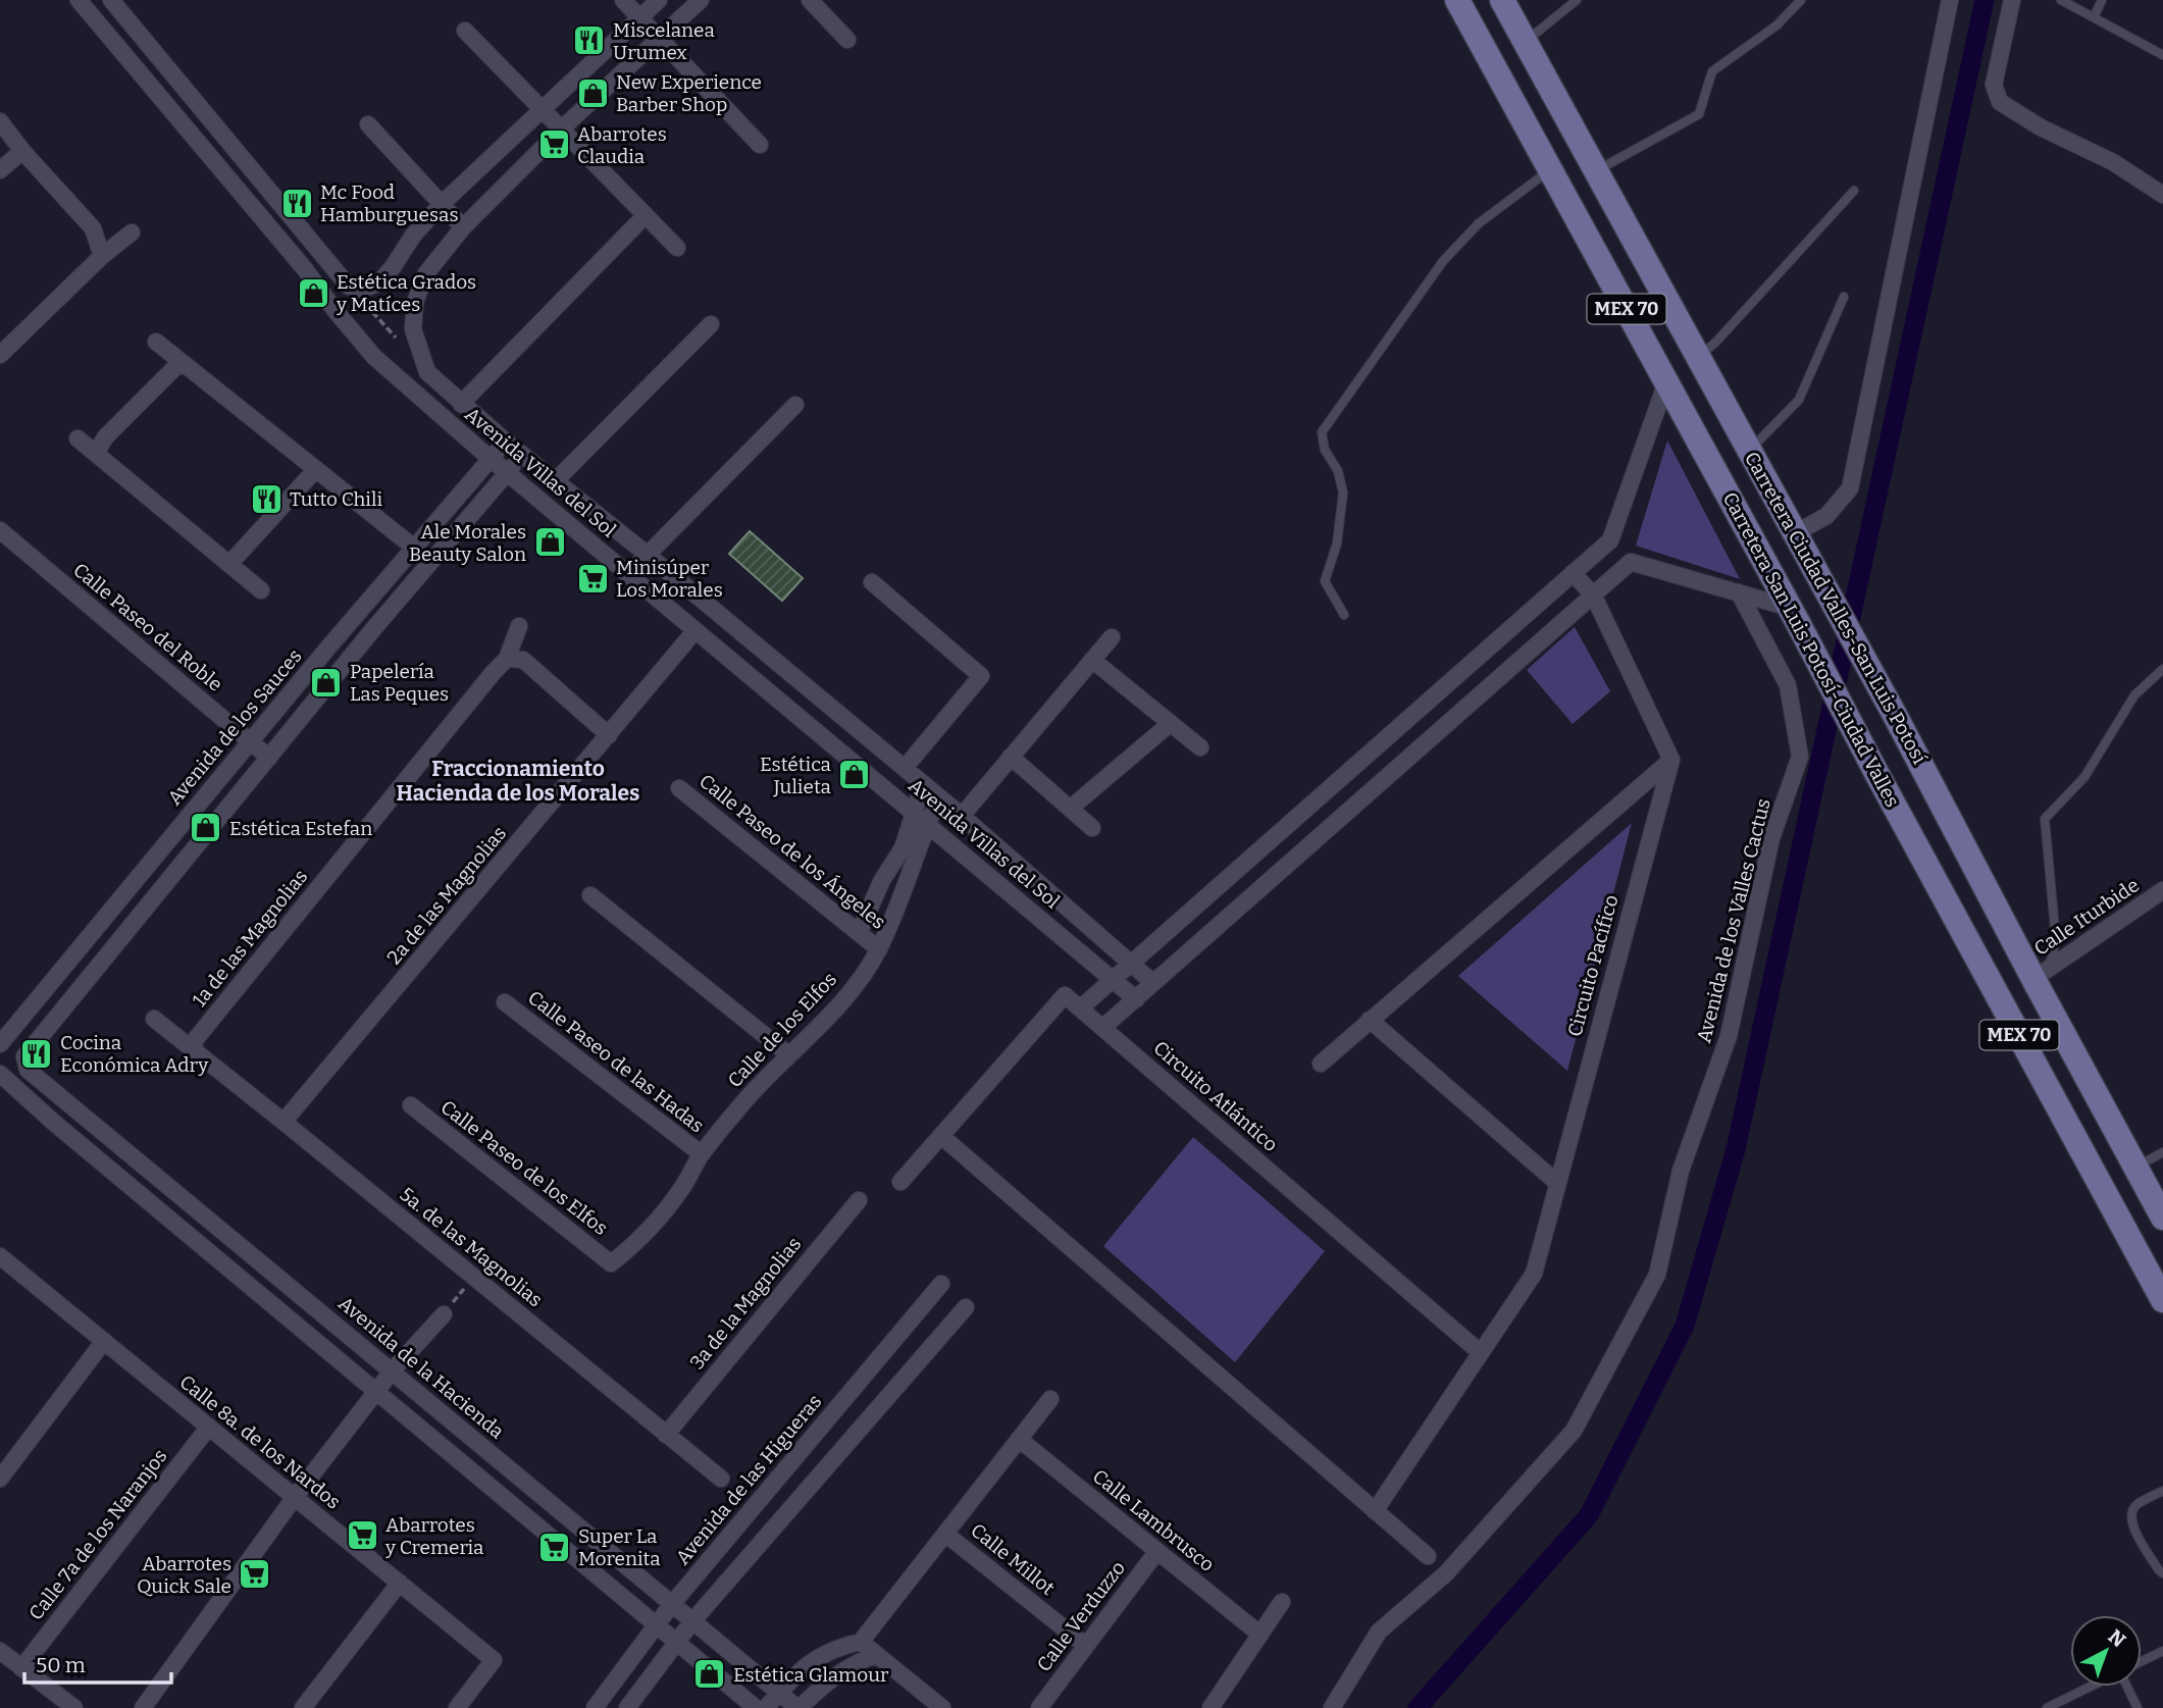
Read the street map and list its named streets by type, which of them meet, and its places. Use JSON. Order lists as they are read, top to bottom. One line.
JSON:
{"streets":{"main road":["MEX 70","Carretera Ciudad Valles-San Luis Potosí","Carretera San Luis Potosí-Ciudad Valles"],"street":["Avenida Villas del Sol","Calle Paseo del Roble","Avenida de los Sauces","Calle Paseo de los Ángeles","2a de las Magnolias","Calle Iturbide","Avenida de los Valles Cactus","1a de las Magnolias","Circuito Pacífico","Calle de los Elfos","Calle Paseo de las Hadas","Circuito Atlántico","Calle Paseo de los Elfos","5a. de las Magnolias","3a de la Magnolias","Avenida de la Hacienda","Calle 8a. de los Nardos","Avenida de las Higueras","Calle Lambrusco","Calle 7a de los Naranjos","Calle Millot","Calle Verduzzo"]},"crossings":[["Avenida Villas del Sol","Avenida de los Sauces"],["Avenida Villas del Sol","2a de las Magnolias"],["Avenida Villas del Sol","Calle de los Elfos"],["Carretera Ciudad Valles-San Luis Potosí","Calle Iturbide"],["Calle Paseo del Roble","Avenida de los Sauces"],["Calle Paseo de los Ángeles","Calle de los Elfos"],["2a de las Magnolias","5a. de las Magnolias"],["1a de las Magnolias","5a. de las Magnolias"],["Circuito Pacífico","Circuito Atlántico"],["Calle de los Elfos","Calle Paseo de las Hadas"],["Calle de los Elfos","Calle Paseo de los Elfos"],["5a. de las Magnolias","3a de la Magnolias"],["Avenida de la Hacienda","Avenida de las Higueras"],["Calle 8a. de los Nardos","Calle 7a de los Naranjos"],["Calle Lambrusco","Calle Verduzzo"],["Calle Millot","Calle Verduzzo"]],"districts":["Fraccionamiento Hacienda de los Morales"],"places":{"restaurant":["Miscelanea Urumex","Mc Food Hamburguesas","Tutto Chili","Cocina Económica Adry"],"shop":["New Experience Barber Shop","Estética Grados y Matíces","Ale Morales Beauty Salon","Papelería Las Peques","Estética Julieta","Estética Estefan","Estética Glamour"],"supermarket":["Abarrotes Claudia","Minisúper Los Morales","Abarrotes y Cremeria","Super La Morenita","Abarrotes Quick Sale"]},"scale_bar":"50 m","north":"top right"}
